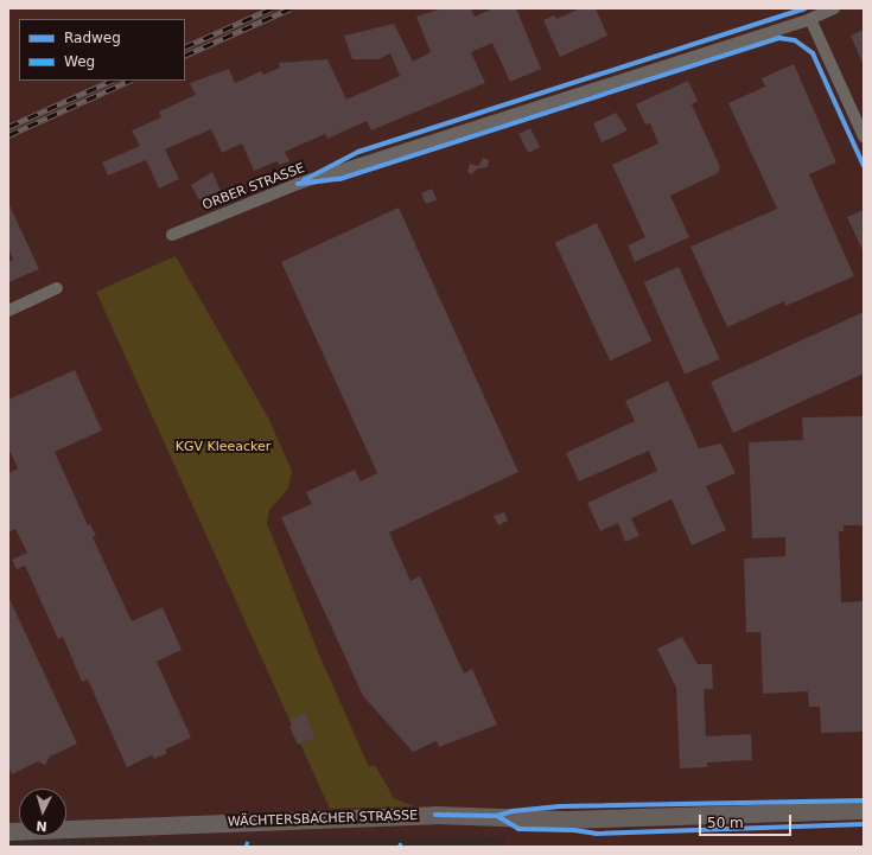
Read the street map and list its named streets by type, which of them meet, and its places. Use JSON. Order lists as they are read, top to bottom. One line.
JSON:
{"streets":{"street":["ORBER STRASSE","WÄCHTERSBACHER STRASSE"]},"parks":["KGV Kleeacker"],"legend":["Radweg","Weg"],"scale_bar":"50 m","north":"bottom"}
